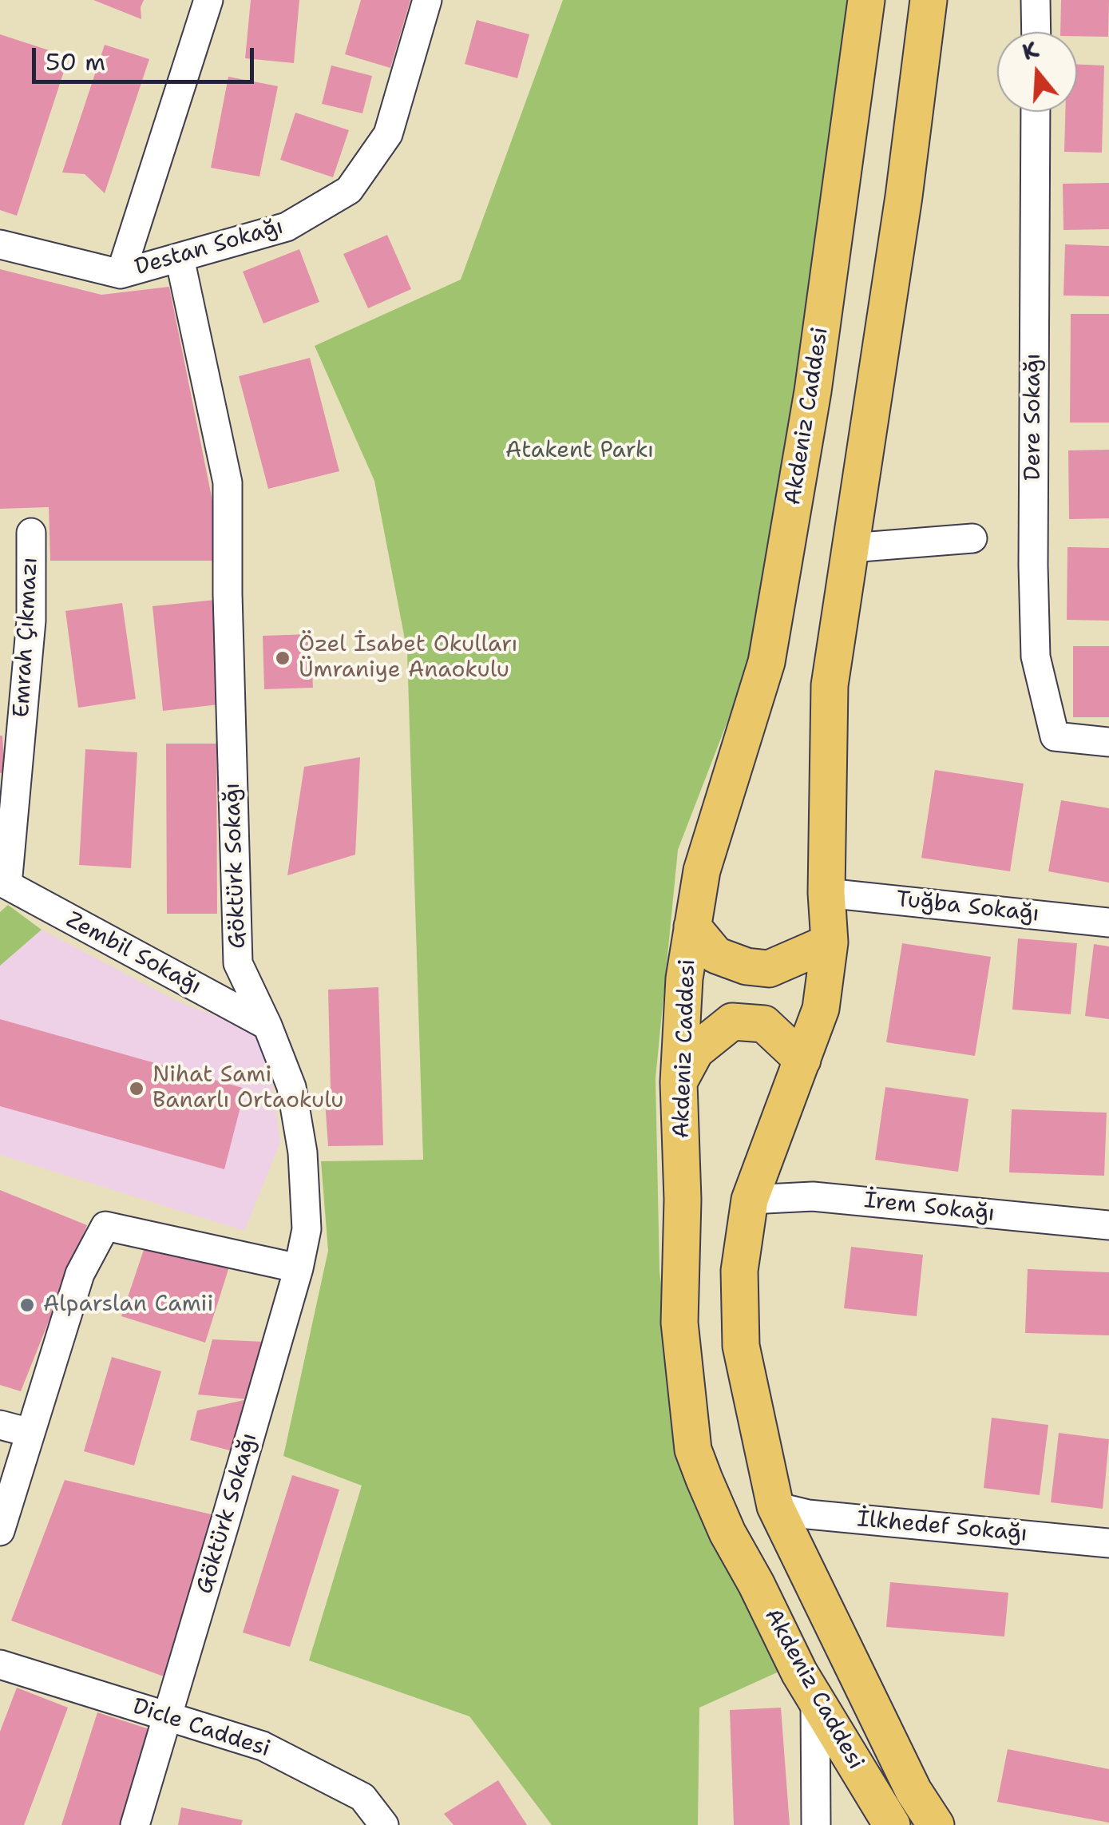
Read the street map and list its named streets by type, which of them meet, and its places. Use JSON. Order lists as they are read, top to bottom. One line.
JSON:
{"streets":{"main road":["Akdeniz Caddesi"],"street":["Destan Sokağı","Dere Sokağı","Emrah Çıkmazı","Göktürk Sokağı","Tuğba Sokağı","Zembil Sokağı","İrem Sokağı","İlkhedef Sokağı","Dicle Caddesi"]},"crossings":[["Destan Sokağı","Göktürk Sokağı"],["Akdeniz Caddesi","Tuğba Sokağı"],["Akdeniz Caddesi","İrem Sokağı"],["Akdeniz Caddesi","İlkhedef Sokağı"],["Emrah Çıkmazı","Zembil Sokağı"],["Göktürk Sokağı","Zembil Sokağı"],["Göktürk Sokağı","Dicle Caddesi"]],"parks":["Atakent Parkı"],"places":["Özel İsabet Okulları Ümraniye Anaokulu","Nihat Sami Banarlı Ortaokulu","Alparslan Camii"],"scale_bar":"50 m","north":"top"}
